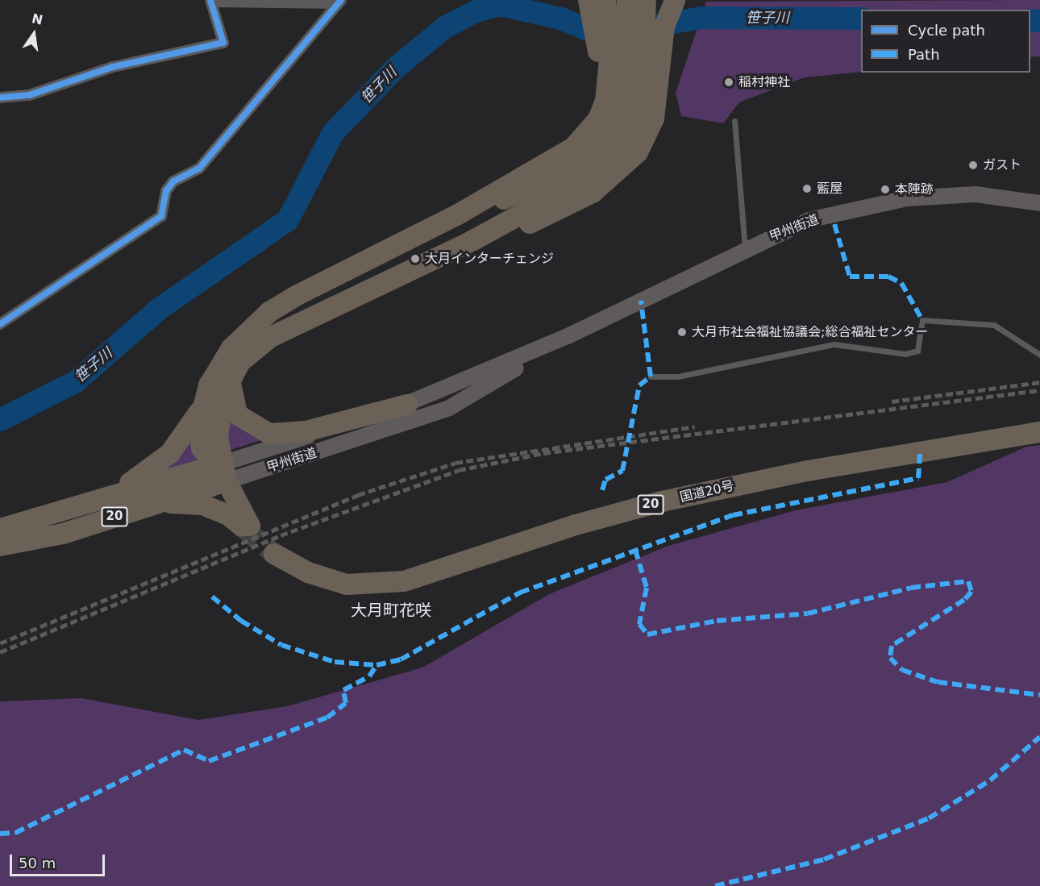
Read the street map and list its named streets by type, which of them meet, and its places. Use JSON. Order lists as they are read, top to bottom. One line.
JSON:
{"streets":{"highway":["甲州街道","国道20号","20"]},"districts":["大月町花咲"],"water":["笹子川"],"places":["稲村神社","ガスト","藍屋","本陣跡","大月インターチェンジ","大月市社会福祉協議会;総合福祉センター"],"legend":["Cycle path","Path"],"scale_bar":"50 m","north":"top"}
